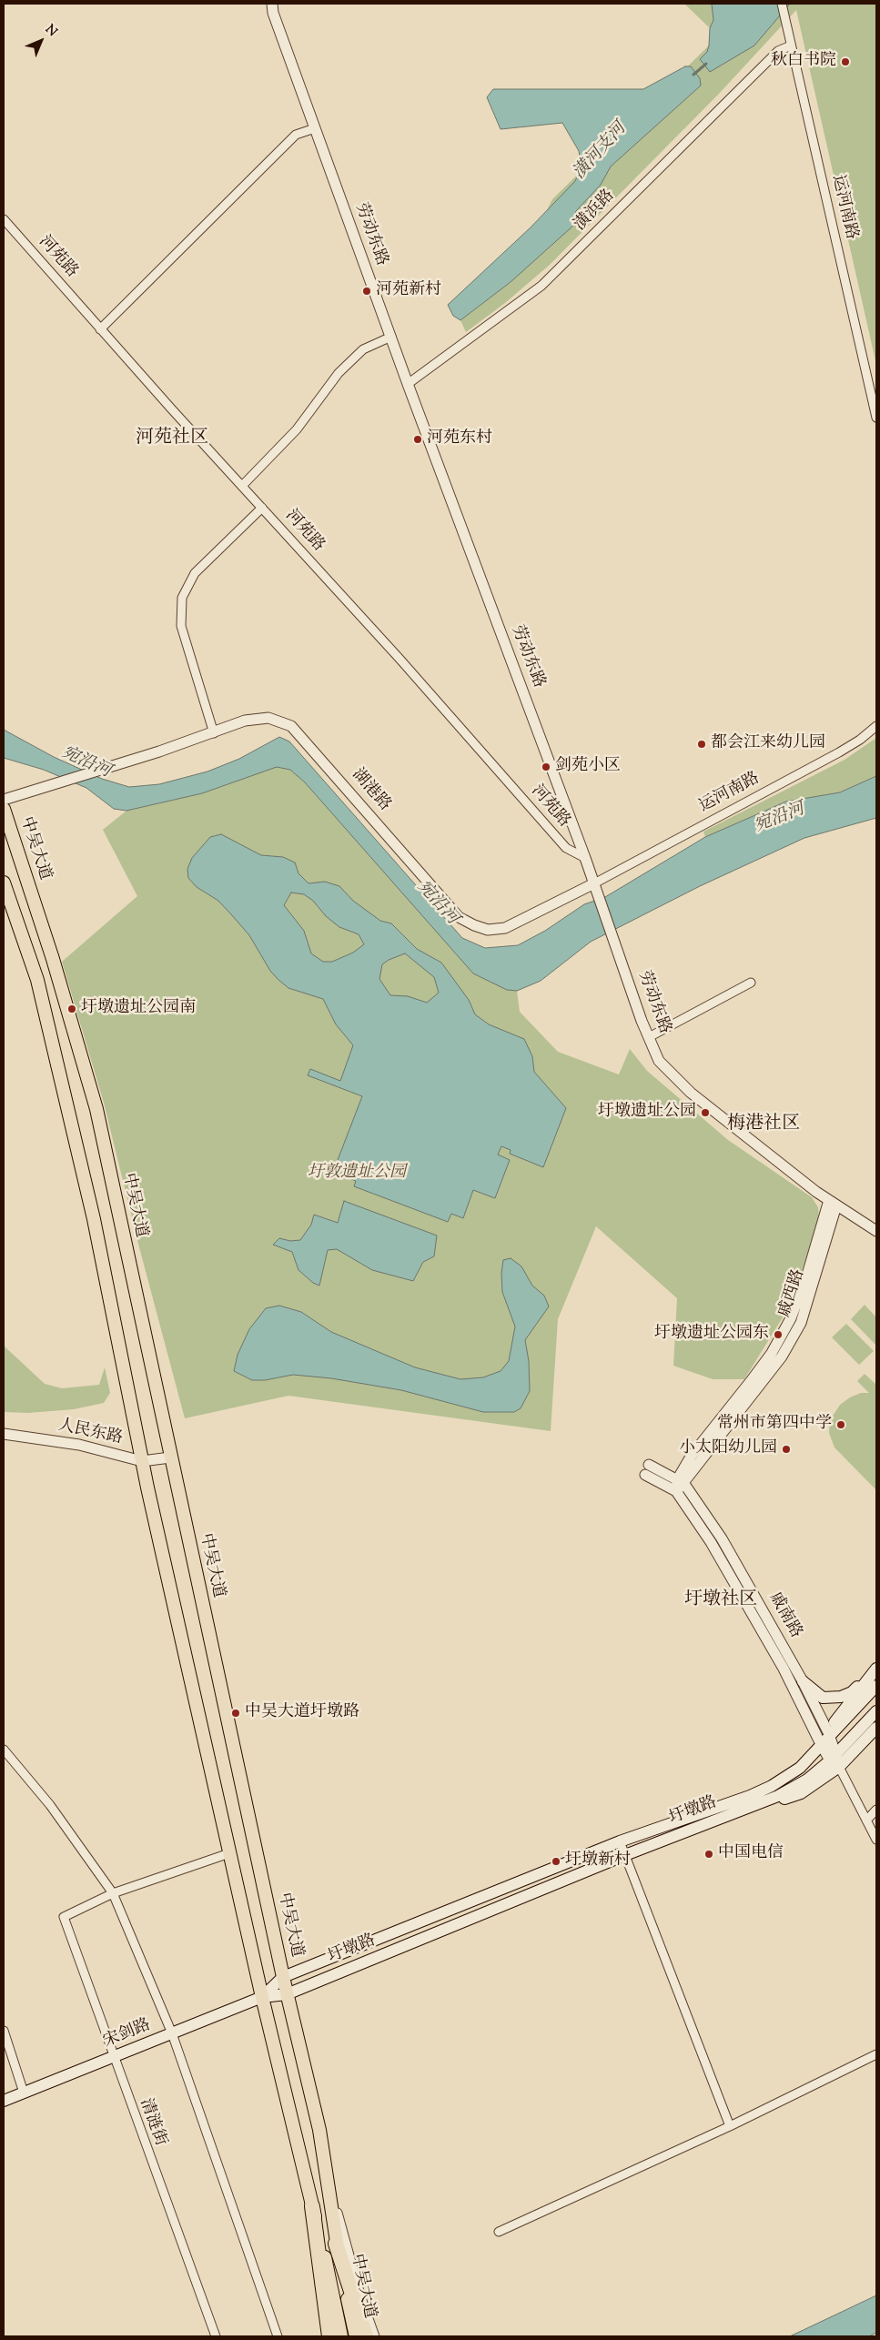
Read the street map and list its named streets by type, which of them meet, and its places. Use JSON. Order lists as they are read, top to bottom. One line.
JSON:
{"streets":{"main road":["中吴大道","圩墩路","宋剑路"],"street":["运河南路","潢浜路","劳动东路","河苑路","湖港路","戚西路","人民东路","戚南路","清涟街"]},"crossings":[["运河南路","潢浜路"],["运河南路","劳动东路"],["运河南路","湖港路"],["潢浜路","劳动东路"],["劳动东路","河苑路"],["劳动东路","湖港路"],["劳动东路","戚西路"],["中吴大道","人民东路"],["中吴大道","圩墩路"],["中吴大道","宋剑路"],["戚西路","戚南路"],["戚南路","圩墩路"],["圩墩路","宋剑路"],["宋剑路","清涟街"]],"districts":["河苑社区","梅港社区","圩墩社区"],"water":["潢河支河","宛沿河"],"parks":["圩敦遗址公园"],"places":["秋白书院","河苑新村","河苑东村","都会江来幼儿园","剑苑小区","圩墩遗址公园南","圩墩遗址公园","圩墩遗址公园东","常州市第四中学","小太阳幼儿园","中吴大道圩墩路","中国电信","圩墩新村"],"north":"top right"}
